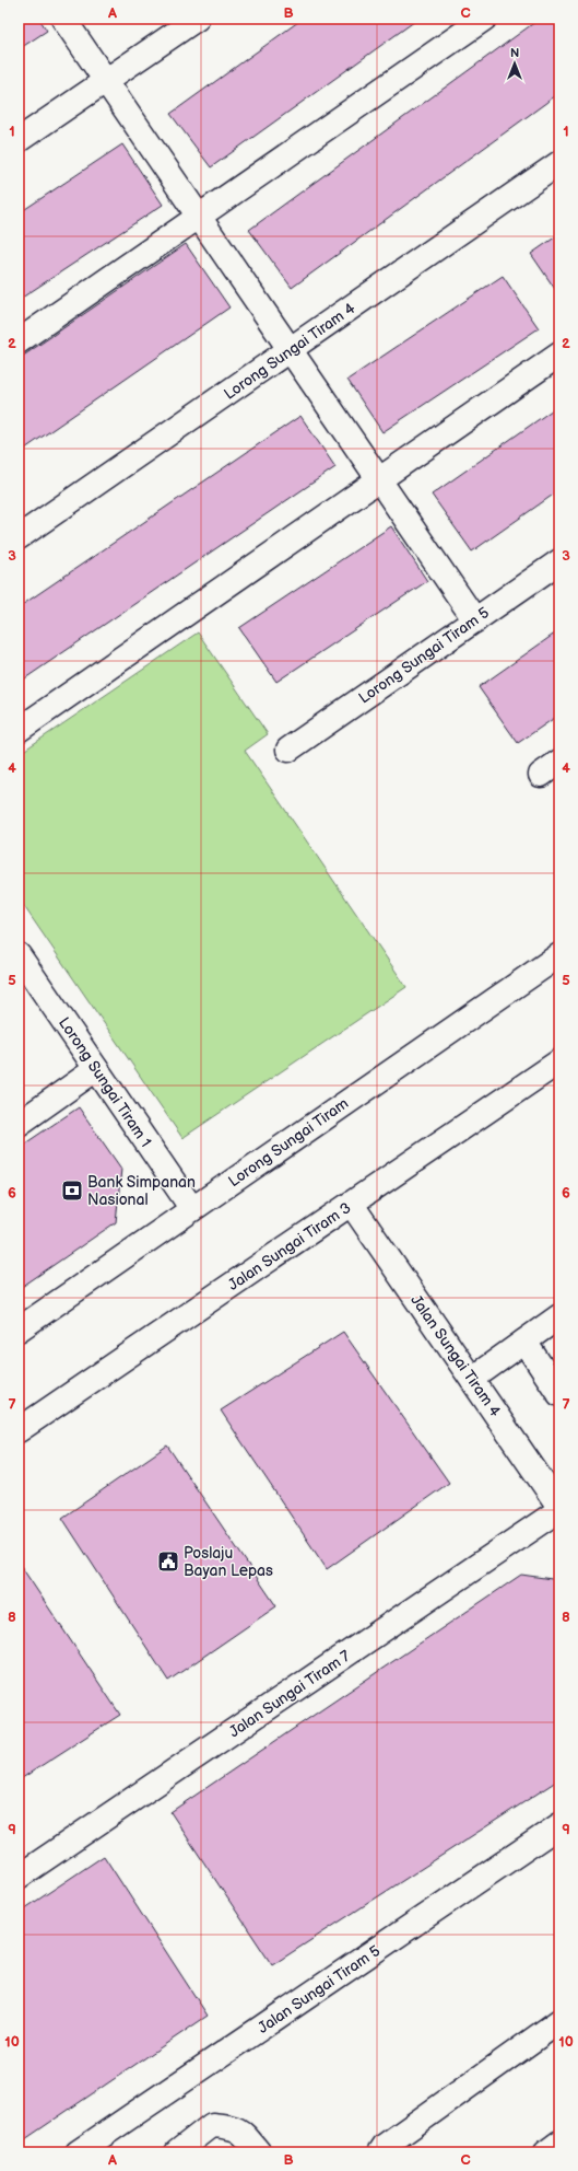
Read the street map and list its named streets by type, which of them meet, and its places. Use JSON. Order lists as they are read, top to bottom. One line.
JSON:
{"streets":{"street":["Lorong Sungai Tiram 4","Lorong Sungai Tiram 5","Lorong Sungai Tiram 1","Lorong Sungai Tiram","Jalan Sungai Tiram 3","Jalan Sungai Tiram 4","Jalan Sungai Tiram 7","Jalan Sungai Tiram 5"]},"crossings":[["Lorong Sungai Tiram 1","Lorong Sungai Tiram"],["Jalan Sungai Tiram 3","Jalan Sungai Tiram 4"]],"places":{"bank":["Bank Simpanan Nasional"],"public building":["Poslaju Bayan Lepas"]},"north":"top","grid":{"columns":["A","B","C"],"rows":["1","2","3","4","5","6","7","8","9","10"]}}
